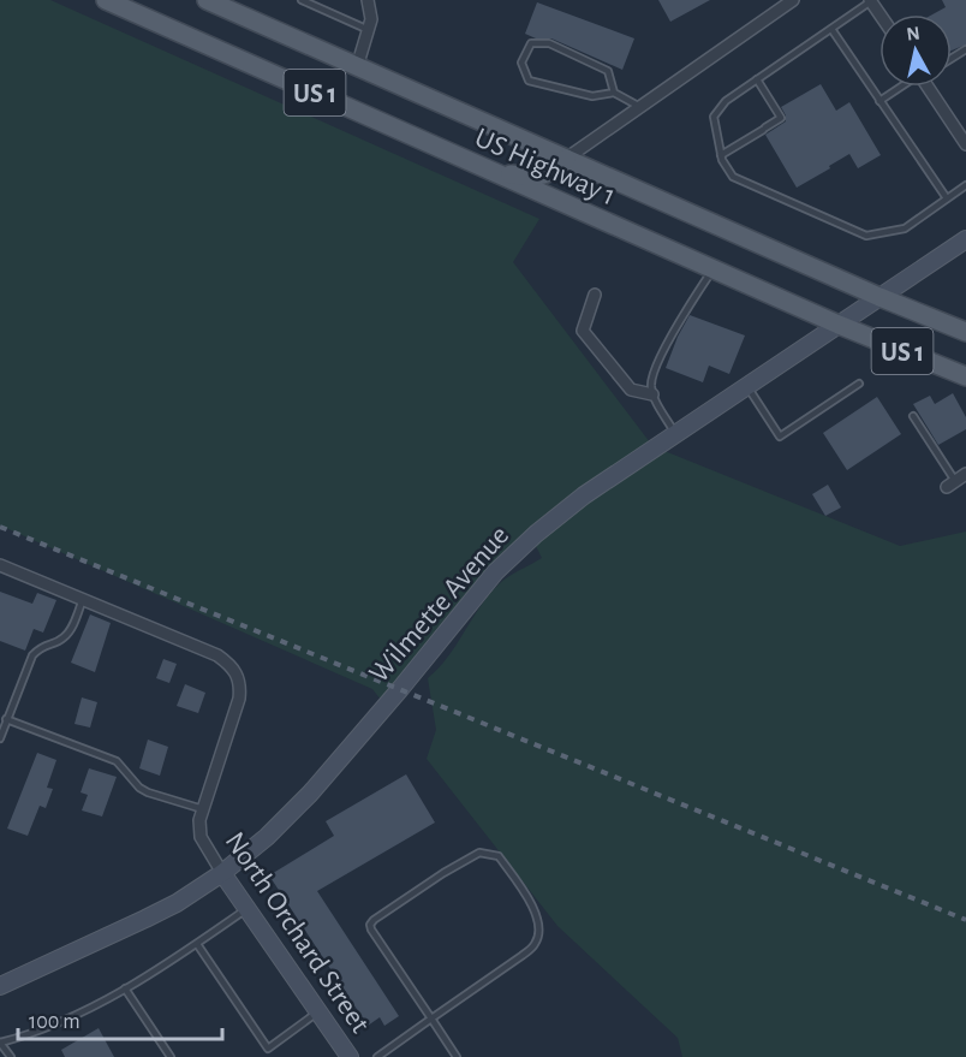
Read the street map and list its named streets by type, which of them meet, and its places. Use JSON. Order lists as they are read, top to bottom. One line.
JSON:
{"streets":{"main road":["US 1","US Highway 1"],"street":["Wilmette Avenue","North Orchard Street"]},"crossings":[["US Highway 1","Wilmette Avenue"],["Wilmette Avenue","North Orchard Street"]],"scale_bar":"100 m","north":"top"}
